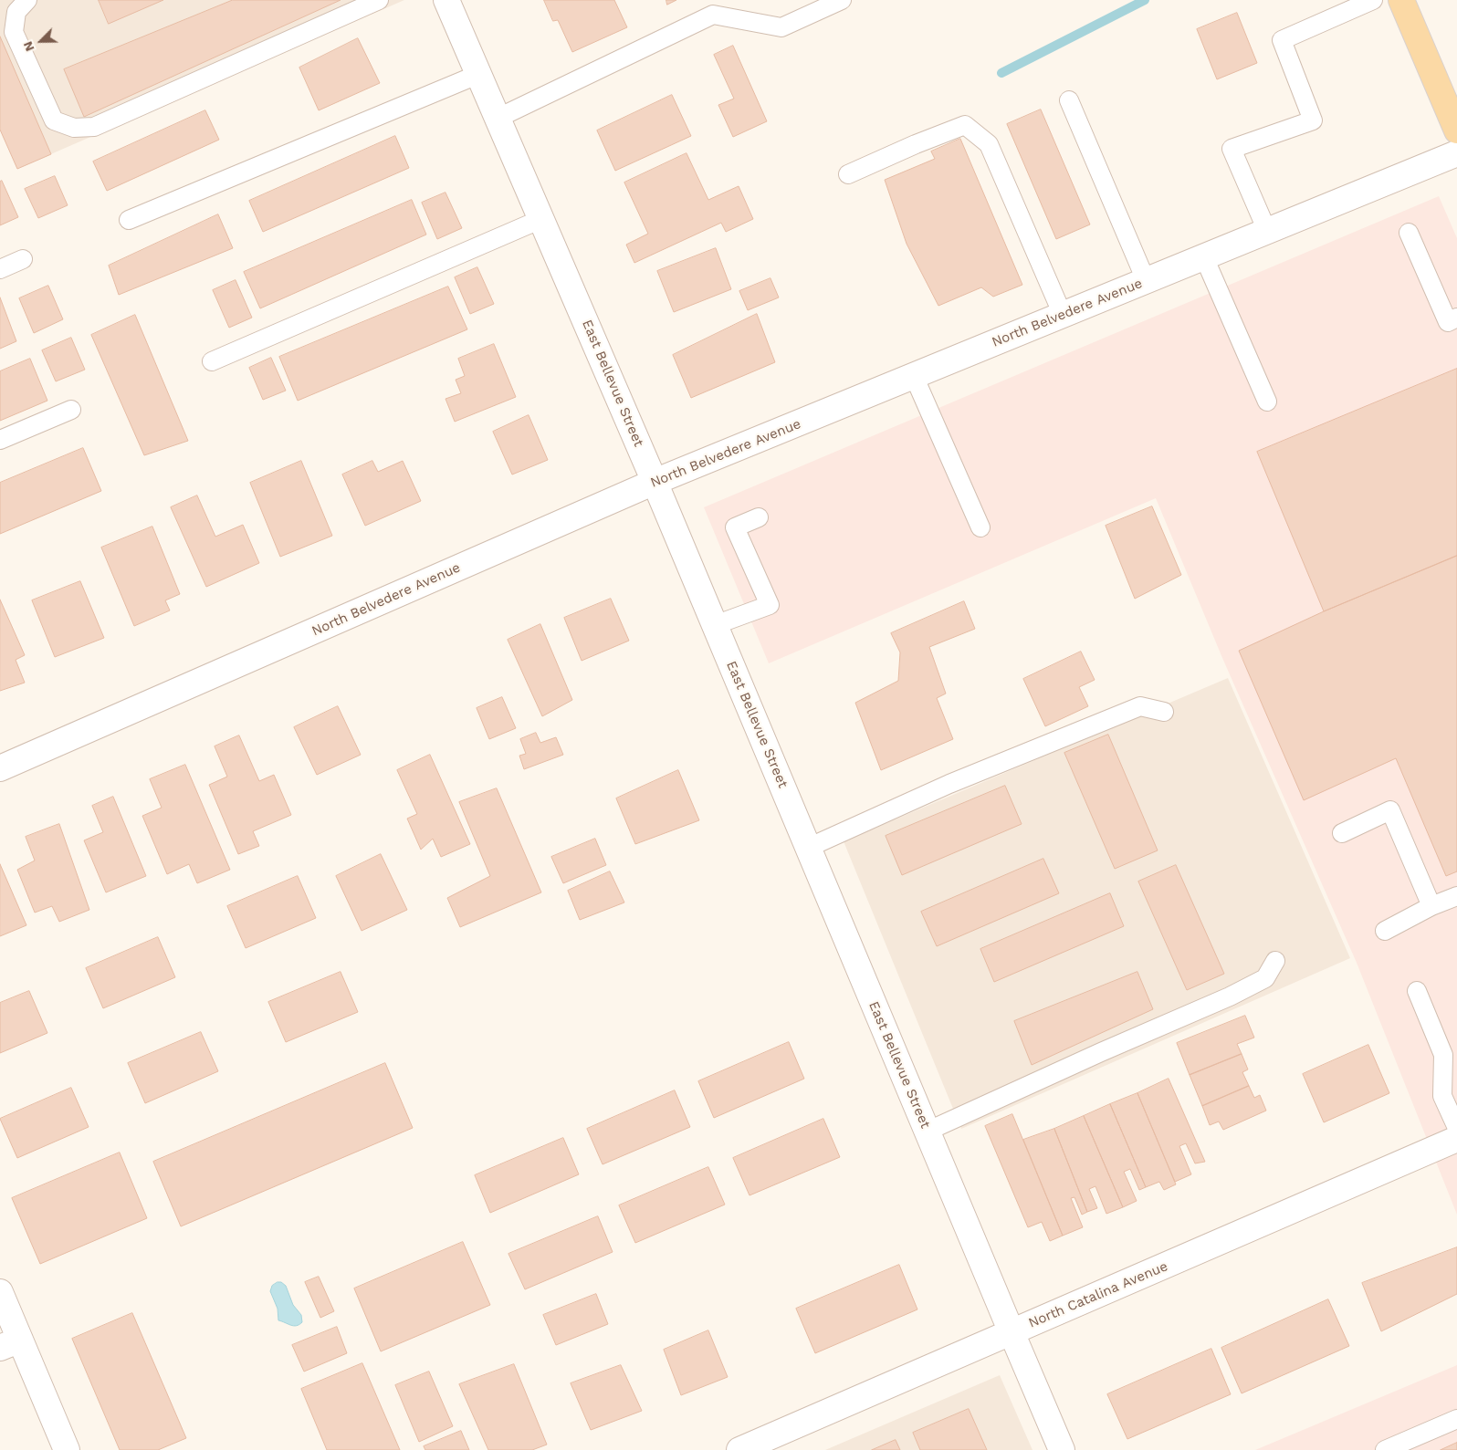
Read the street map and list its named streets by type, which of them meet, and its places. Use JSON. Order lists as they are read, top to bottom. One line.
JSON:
{"streets":{"street":["North Belvedere Avenue","East Bellevue Street","North Catalina Avenue"]},"crossings":[["North Belvedere Avenue","East Bellevue Street"],["East Bellevue Street","North Catalina Avenue"]],"north":"bottom left"}
